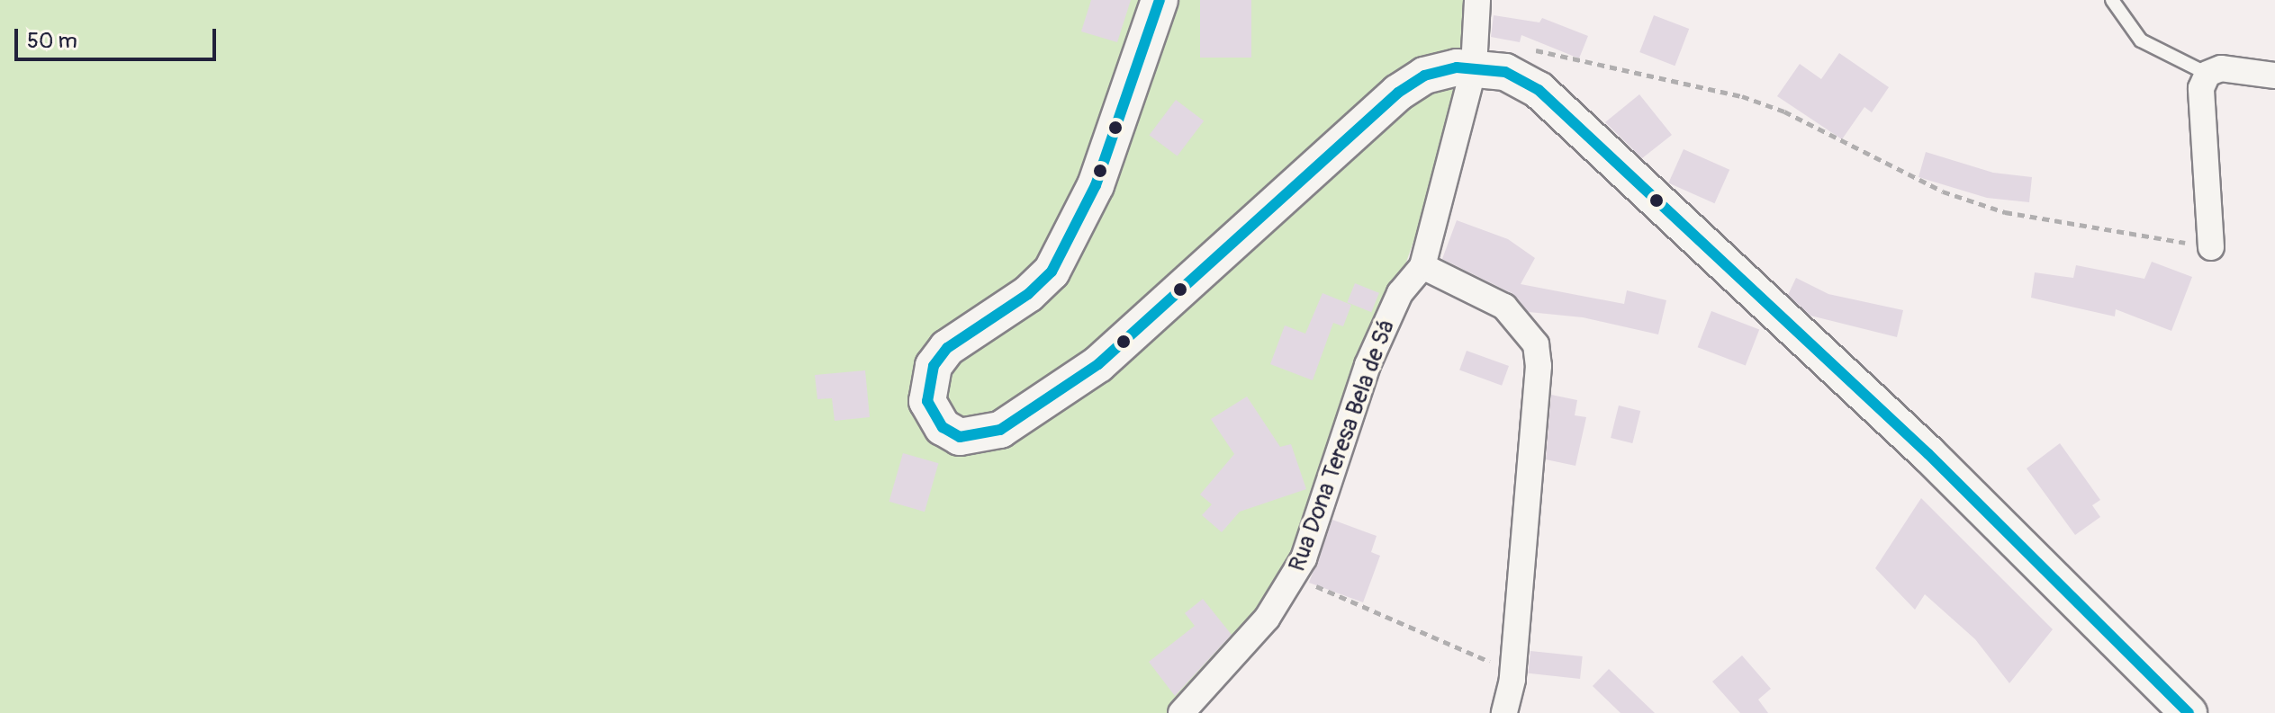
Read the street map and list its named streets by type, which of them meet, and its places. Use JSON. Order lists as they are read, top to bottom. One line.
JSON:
{"streets":{"street":["Rua Dona Teresa Bela de Sá"]},"scale_bar":"50 m"}
